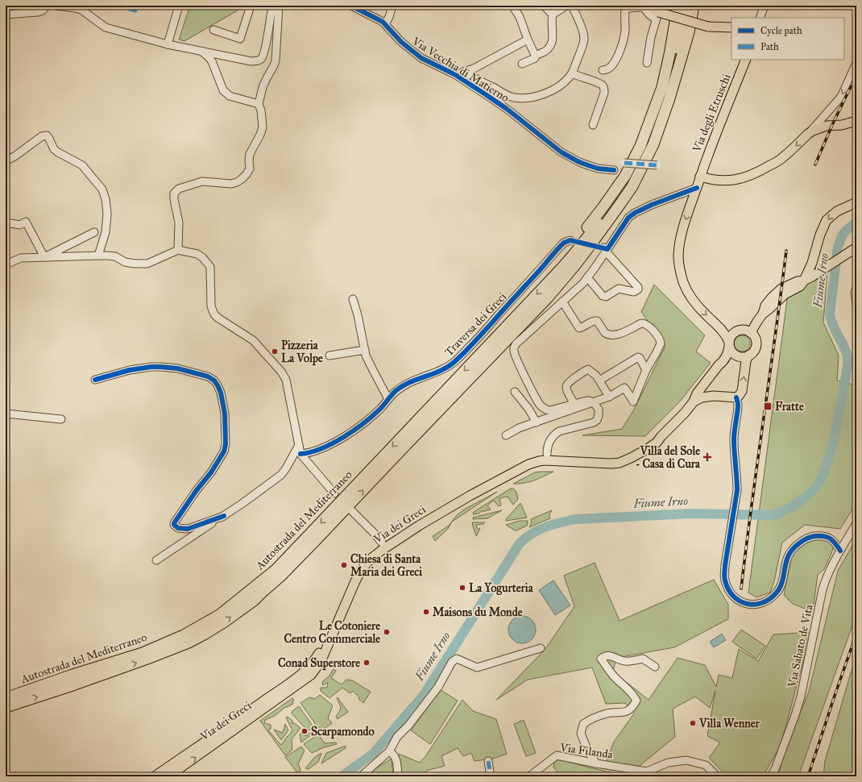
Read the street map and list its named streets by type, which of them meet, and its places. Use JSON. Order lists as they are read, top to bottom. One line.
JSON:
{"streets":{"highway":["Autostrada del Mediterraneo"],"main road":["Via degli Etruschi","Via dei Greci"],"street":["Via Vecchia di Matierno","Traversa dei Greci","Via Sabato de Vita","Via Filanda"]},"water":["Fiume Irno"],"places":{"other":["Pizzeria La Volpe","Chiesa di Santa Maria dei Greci","La Yogurteria","Maisons du Monde","Le Cotoniere Centro Commerciale","Conad Superstore","Villa Wenner","Scarpamondo"],"transit":["Fratte"],"health":["Villa del Sole - Casa di Cura"]},"legend":["Cycle path","Path"]}
